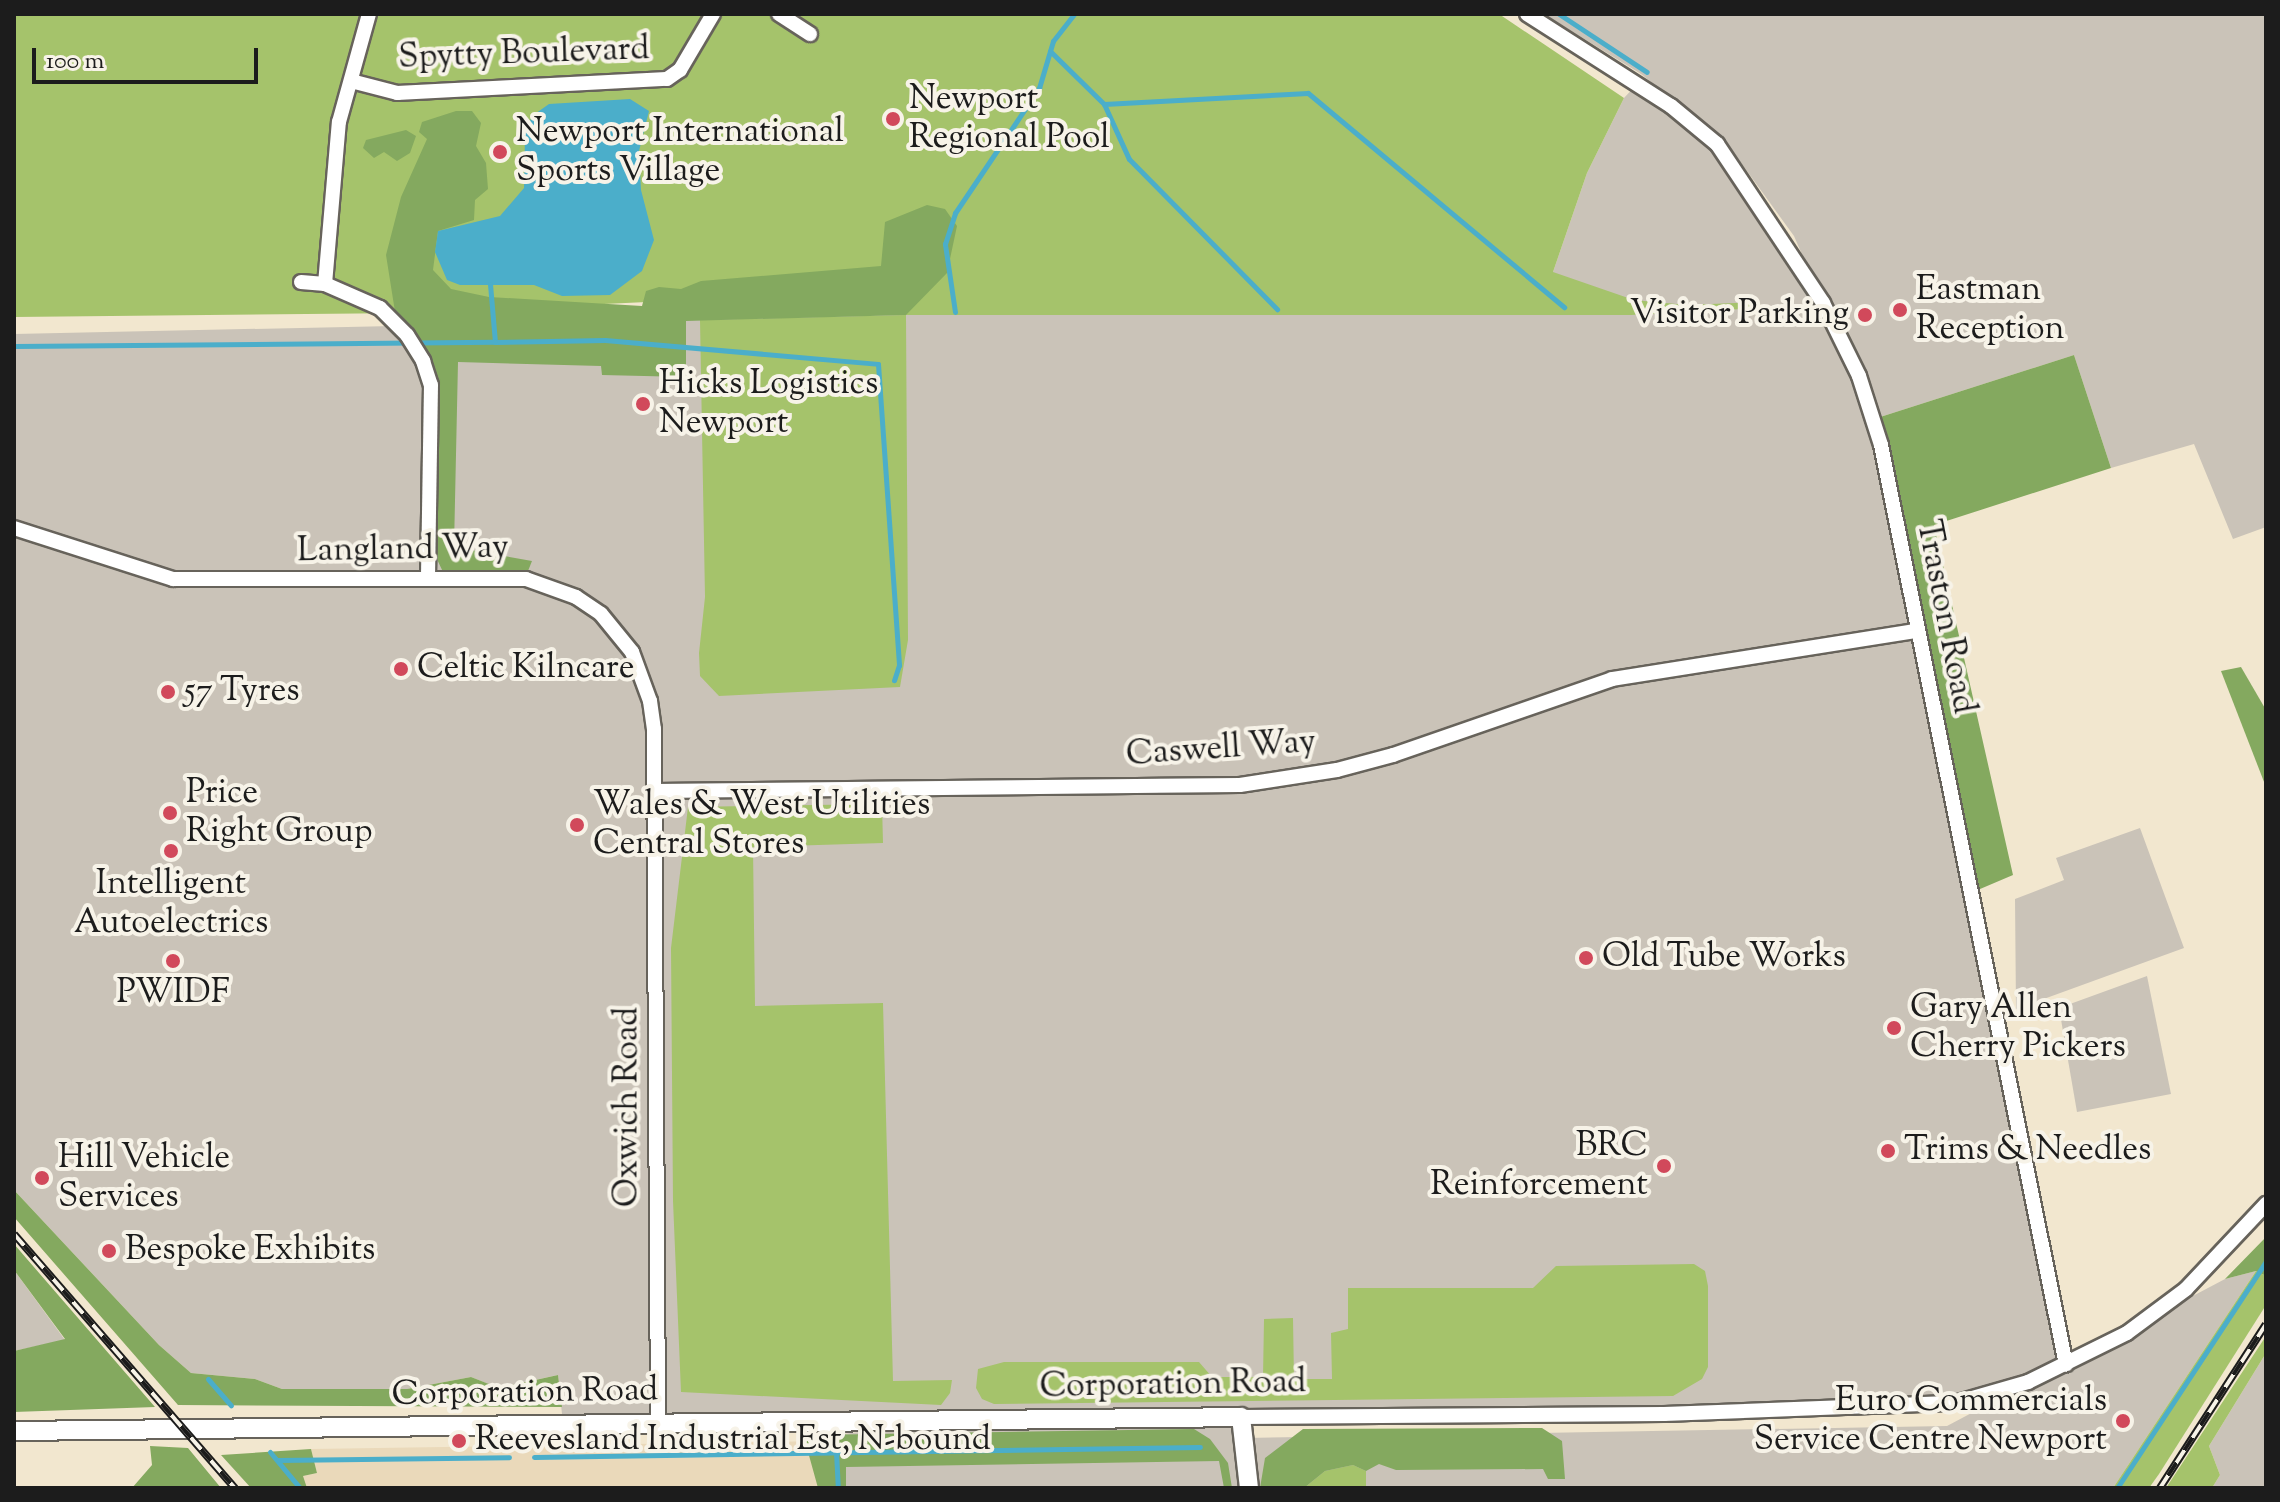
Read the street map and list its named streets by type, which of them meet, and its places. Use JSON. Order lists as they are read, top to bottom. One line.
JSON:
{"streets":{"street":["Spytty Boulevard","Langland Way","Traston Road","Caswell Way","Oxwich Road","Corporation Road"]},"crossings":[["Langland Way","Caswell Way"],["Langland Way","Oxwich Road"],["Traston Road","Caswell Way"],["Traston Road","Corporation Road"],["Caswell Way","Oxwich Road"],["Oxwich Road","Corporation Road"]],"places":["Newport Regional Pool","Newport International Sports Village","Eastman Reception","Visitor Parking","Hicks Logistics Newport","Celtic Kilncare","57 Tyres","Price Right Group","Wales & West Utilities Central Stores","Intelligent Autoelectrics","Old Tube Works","PWIDF","Gary Allen Cherry Pickers","Trims & Needles","BRC Reinforcement","Hill Vehicle Services","Bespoke Exhibits","Euro Commercials Service Centre Newport","Reevesland Industrial Est, N-bound"],"scale_bar":"100 m"}
